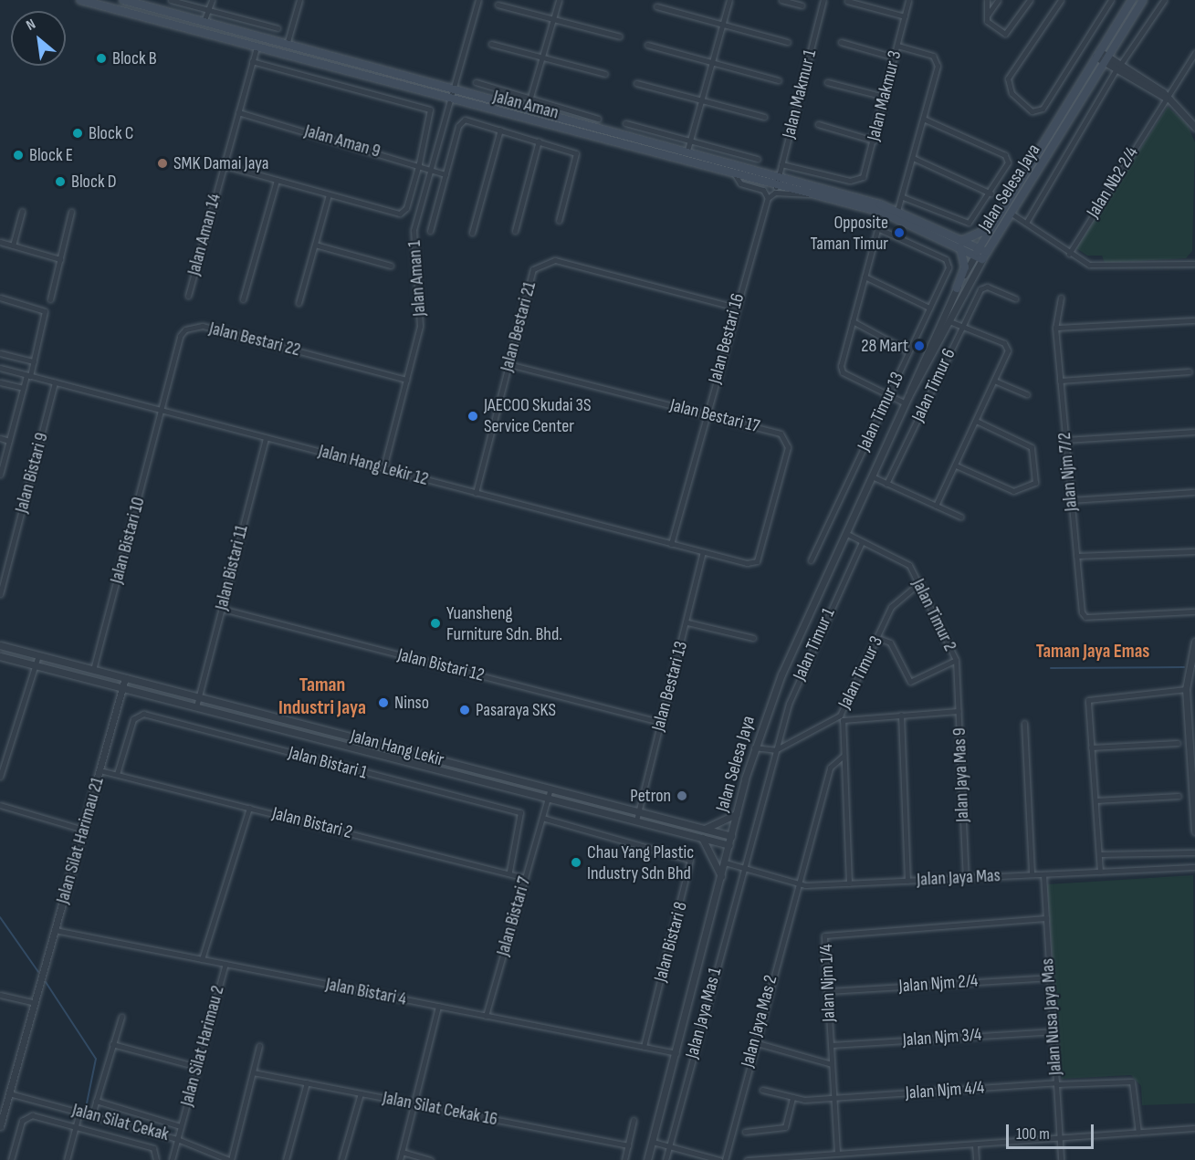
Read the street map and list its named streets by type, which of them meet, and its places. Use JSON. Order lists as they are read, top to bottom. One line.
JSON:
{"streets":{"main road":["Jalan Aman","Jalan Selesa Jaya"],"street":["Jalan Makmur 1","Jalan Makmur 3","Jalan Aman 9","Jalan Nb2 2/4","Jalan Aman 14","Jalan Aman 1","Jalan Bestari 21","Jalan Bestari 16","Jalan Bestari 22","Jalan Timur 6","Jalan Timur 13","Jalan Bestari 17","Jalan Hang Lekir 12","Jalan Njm 7/2","Jalan Bistari 9","Jalan Bistari 10","Jalan Bistari 11","Jalan Timur 2","Jalan Timur 1","Jalan Bistari 12","Jalan Timur 3","Jalan Bestari 13","Jalan Hang Lekir","Jalan Bistari 1","Jalan Jaya Mas 9","Jalan Bistari 2","Jalan Silat Harimau 21","Jalan Jaya Mas","Jalan Bistari 7","Jalan Bistari 8","Jalan Njm 1/4","Jalan Njm 2/4","Jalan Bistari 4","Jalan Jaya Mas 1","Jalan Nusa Jaya Mas","Jalan Jaya Mas 2","Jalan Njm 3/4","Jalan Silat Harimau 2","Jalan Njm 4/4","Jalan Silat Cekak 16","Jalan Silat Cekak"]},"crossings":[["Jalan Makmur 1","Jalan Makmur 3"],["Jalan Makmur 1","Jalan Aman"],["Jalan Aman","Jalan Aman 14"],["Jalan Aman","Jalan Aman 1"],["Jalan Aman 9","Jalan Aman 14"],["Jalan Aman 9","Jalan Aman 1"],["Jalan Selesa Jaya","Jalan Timur 2"],["Jalan Selesa Jaya","Jalan Hang Lekir"],["Jalan Selesa Jaya","Jalan Jaya Mas"],["Jalan Selesa Jaya","Jalan Bistari 4"],["Jalan Aman 1","Jalan Bestari 22"],["Jalan Aman 1","Jalan Hang Lekir 12"],["Jalan Bestari 21","Jalan Bestari 16"],["Jalan Bestari 21","Jalan Bestari 17"],["Jalan Bestari 21","Jalan Hang Lekir 12"],["Jalan Bestari 16","Jalan Bestari 17"],["Jalan Bestari 16","Jalan Hang Lekir 12"],["Jalan Bestari 22","Jalan Hang Lekir 12"],["Jalan Bestari 22","Jalan Bistari 10"],["Jalan Bestari 17","Jalan Hang Lekir 12"],["Jalan Hang Lekir 12","Jalan Bistari 9"],["Jalan Hang Lekir 12","Jalan Bistari 10"],["Jalan Hang Lekir 12","Jalan Bistari 11"],["Jalan Hang Lekir 12","Jalan Bestari 13"],["Jalan Bistari 10","Jalan Hang Lekir"],["Jalan Bistari 11","Jalan Bistari 12"],["Jalan Bistari 11","Jalan Hang Lekir"],["Jalan Timur 2","Jalan Timur 1"],["Jalan Timur 2","Jalan Timur 3"],["Jalan Timur 2","Jalan Jaya Mas 9"],["Jalan Timur 1","Jalan Timur 3"],["Jalan Timur 1","Jalan Jaya Mas"],["Jalan Timur 1","Jalan Jaya Mas 1"],["Jalan Bistari 12","Jalan Bestari 13"],["Jalan Bestari 13","Jalan Hang Lekir"],["Jalan Hang Lekir","Jalan Silat Harimau 21"],["Jalan Bistari 1","Jalan Bistari 2"],["Jalan Jaya Mas 9","Jalan Jaya Mas"],["Jalan Bistari 2","Jalan Silat Harimau 21"],["Jalan Bistari 2","Jalan Bistari 7"],["Jalan Silat Harimau 21","Jalan Bistari 4"],["Jalan Silat Harimau 21","Jalan Silat Cekak"],["Jalan Jaya Mas","Jalan Jaya Mas 1"],["Jalan Jaya Mas","Jalan Nusa Jaya Mas"],["Jalan Jaya Mas","Jalan Jaya Mas 2"],["Jalan Bistari 7","Jalan Bistari 8"],["Jalan Bistari 7","Jalan Bistari 4"],["Jalan Bistari 8","Jalan Bistari 4"],["Jalan Njm 1/4","Jalan Njm 2/4"],["Jalan Njm 1/4","Jalan Nusa Jaya Mas"],["Jalan Njm 1/4","Jalan Njm 3/4"],["Jalan Njm 1/4","Jalan Njm 4/4"],["Jalan Njm 2/4","Jalan Nusa Jaya Mas"],["Jalan Bistari 4","Jalan Silat Harimau 2"],["Jalan Nusa Jaya Mas","Jalan Njm 3/4"],["Jalan Nusa Jaya Mas","Jalan Njm 4/4"],["Jalan Silat Harimau 2","Jalan Silat Cekak"]],"districts":["Taman Jaya Emas","Taman Industri Jaya"],"places":["Block B","Block C","Block E","SMK Damai Jaya","Block D","Opposite Taman Timur","28 Mart","JAECOO Skudai 3S Service Center","Yuansheng Furniture Sdn. Bhd.","Ninso","Pasaraya SKS","Petron","Chau Yang Plastic Industry Sdn Bhd"],"scale_bar":"100 m","north":"top left"}
